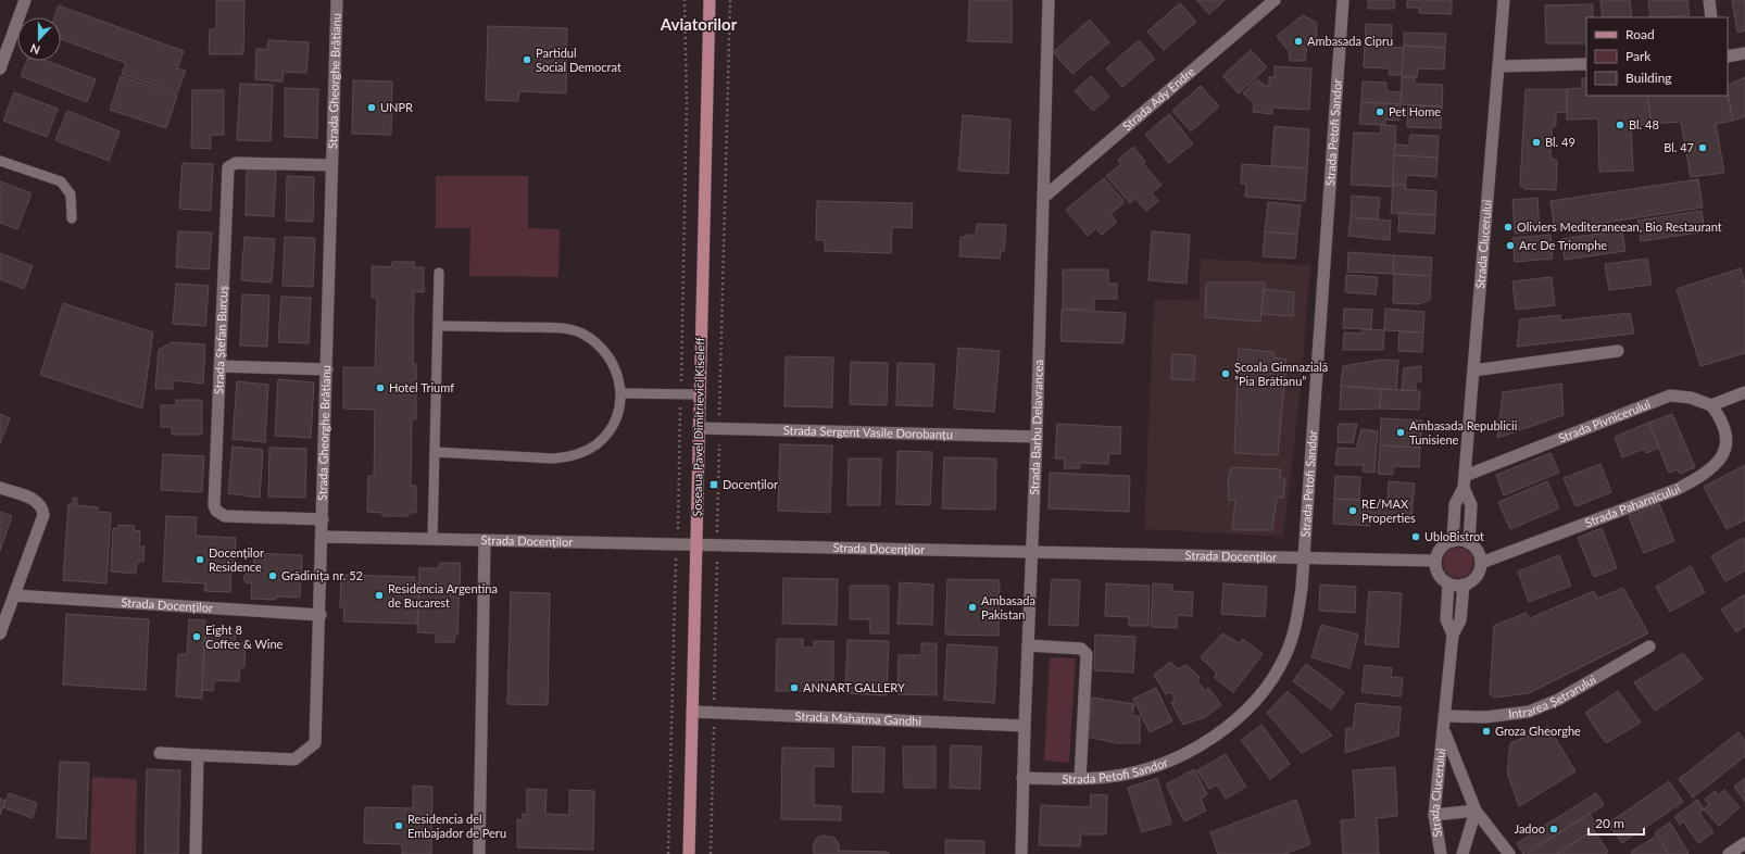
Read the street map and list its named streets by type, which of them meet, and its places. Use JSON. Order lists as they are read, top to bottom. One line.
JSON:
{"streets":{"main road":["Șoseaua Pavel Dimitrievici Kiseleff"],"street":["Strada Gheorghe Brătianu","Strada Ady Endre","Strada Petofi Sandor","Strada Clucerului","Strada Ștefan Burcuș","Strada Pivnicerului","Strada Barbu Delavrancea","Strada Sergent Vasile Dorobanțu","Strada Paharnicului","Strada Docenților","Intrarea Șetrarului","Strada Mahatma Gandhi"]},"crossings":[["Strada Gheorghe Brătianu","Strada Ștefan Burcuș"],["Strada Gheorghe Brătianu","Strada Docenților"],["Strada Ady Endre","Strada Barbu Delavrancea"],["Strada Petofi Sandor","Strada Barbu Delavrancea"],["Strada Petofi Sandor","Strada Docenților"],["Strada Clucerului","Strada Pivnicerului"],["Strada Clucerului","Strada Paharnicului"],["Strada Clucerului","Strada Docenților"],["Strada Clucerului","Intrarea Șetrarului"],["Strada Pivnicerului","Strada Paharnicului"],["Șoseaua Pavel Dimitrievici Kiseleff","Strada Sergent Vasile Dorobanțu"],["Șoseaua Pavel Dimitrievici Kiseleff","Strada Docenților"],["Șoseaua Pavel Dimitrievici Kiseleff","Strada Mahatma Gandhi"],["Strada Barbu Delavrancea","Strada Sergent Vasile Dorobanțu"],["Strada Barbu Delavrancea","Strada Docenților"],["Strada Barbu Delavrancea","Strada Mahatma Gandhi"],["Strada Paharnicului","Strada Docenților"]],"districts":["Aviatorilor"],"places":{"other":["Ambasada Cipru","Partidul Social Democrat","UNPR","Pet Home","Bl. 48","Bl. 49","Bl. 47","Oliviers Mediteraneean, Bio Restaurant","Arc De Triomphe","Școala Gimnazială ”Pia Brătianu”","Hotel Triumf","Ambasada Republicii Tunisiene","RE/MAX Properties","UbloBistrot","Docenților Residence","Grădinița nr. 52","Residencia Argentina de Bucarest","Ambasada Pakistan","Eight 8 Coffee & Wine","ANNART GALLERY","Groza Gheorghe","Residencia del Embajador de Peru","Jadoo"],"transit":["Docenților"]},"legend":["Road","Park","Building"],"scale_bar":"20 m","north":"bottom"}
